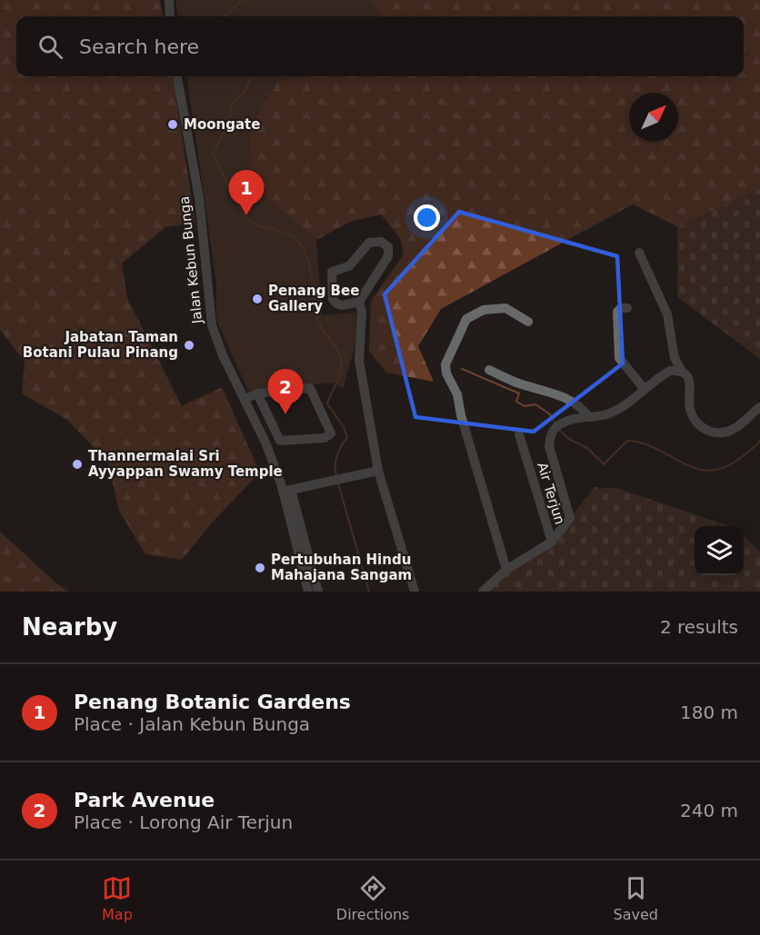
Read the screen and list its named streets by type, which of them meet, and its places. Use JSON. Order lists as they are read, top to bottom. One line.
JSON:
{"streets":{"street":["Jalan Kebun Bunga","Air Terjun"]},"places":["Moongate","Penang Bee Gallery","Jabatan Taman Botani Pulau Pinang","Thannermalai Sri Ayyappan Swamy Temple","Pertubuhan Hindu Mahajana Sangam"],"north":"top right","page":{"search":"Search here","pins":["1","2"],"heading":["Nearby","2 results"],"list":[{"mark":"1","name":"Penang Botanic Gardens","note":"Place · Jalan Kebun Bunga","value":"180 m"},{"mark":"2","name":"Park Avenue","note":"Place · Lorong Air Terjun","value":"240 m"}],"nav":["Map","Directions","Saved"]}}
